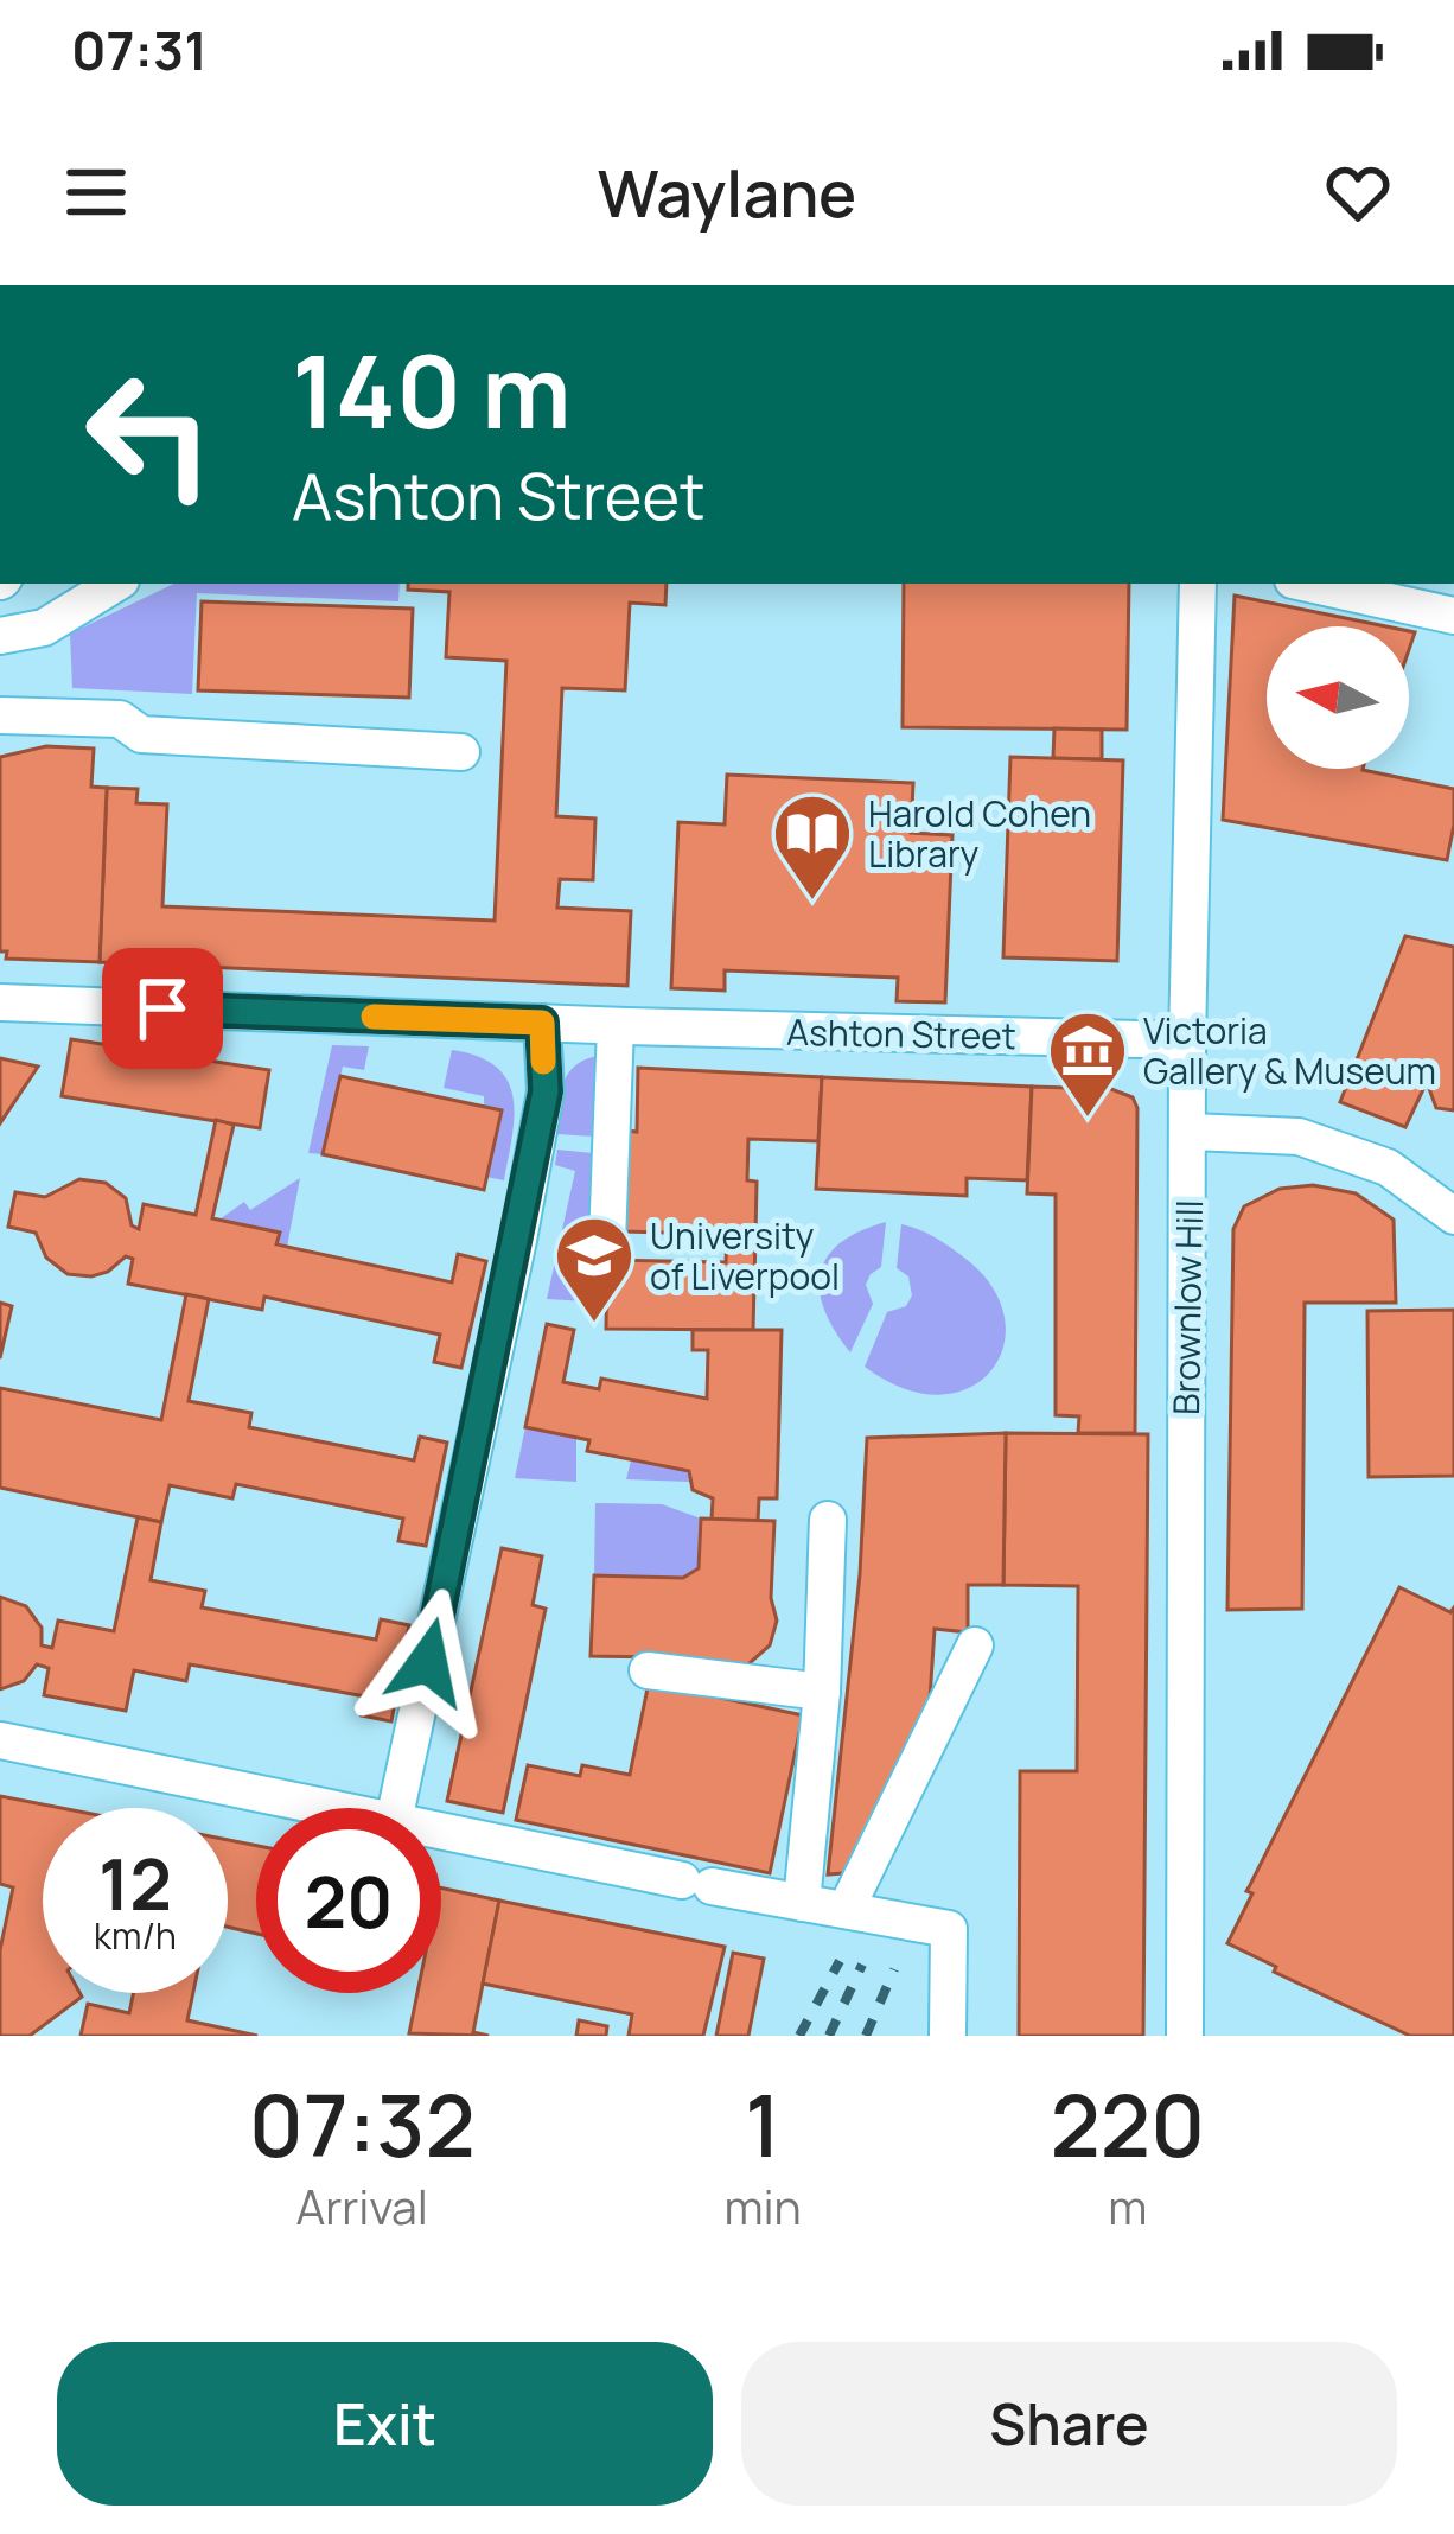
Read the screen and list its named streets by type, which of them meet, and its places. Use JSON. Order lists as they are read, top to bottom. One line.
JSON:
{"streets":{"street":["Ashton Street","Brownlow Hill"]},"crossings":[["Ashton Street","Brownlow Hill"]],"places":{"library":["Harold Cohen Library"],"museum":["Victoria Gallery & Museum"],"school or university":["University of Liverpool"]},"north":"left","page":{"status":"07:31","header":"Waylane","turn":["140 m","Ashton Street"],"speed":"12 km/h","limit":"20","eta":["07:32","Arrival","1","min","220","m"],"buttons":["Exit","Share"]}}
